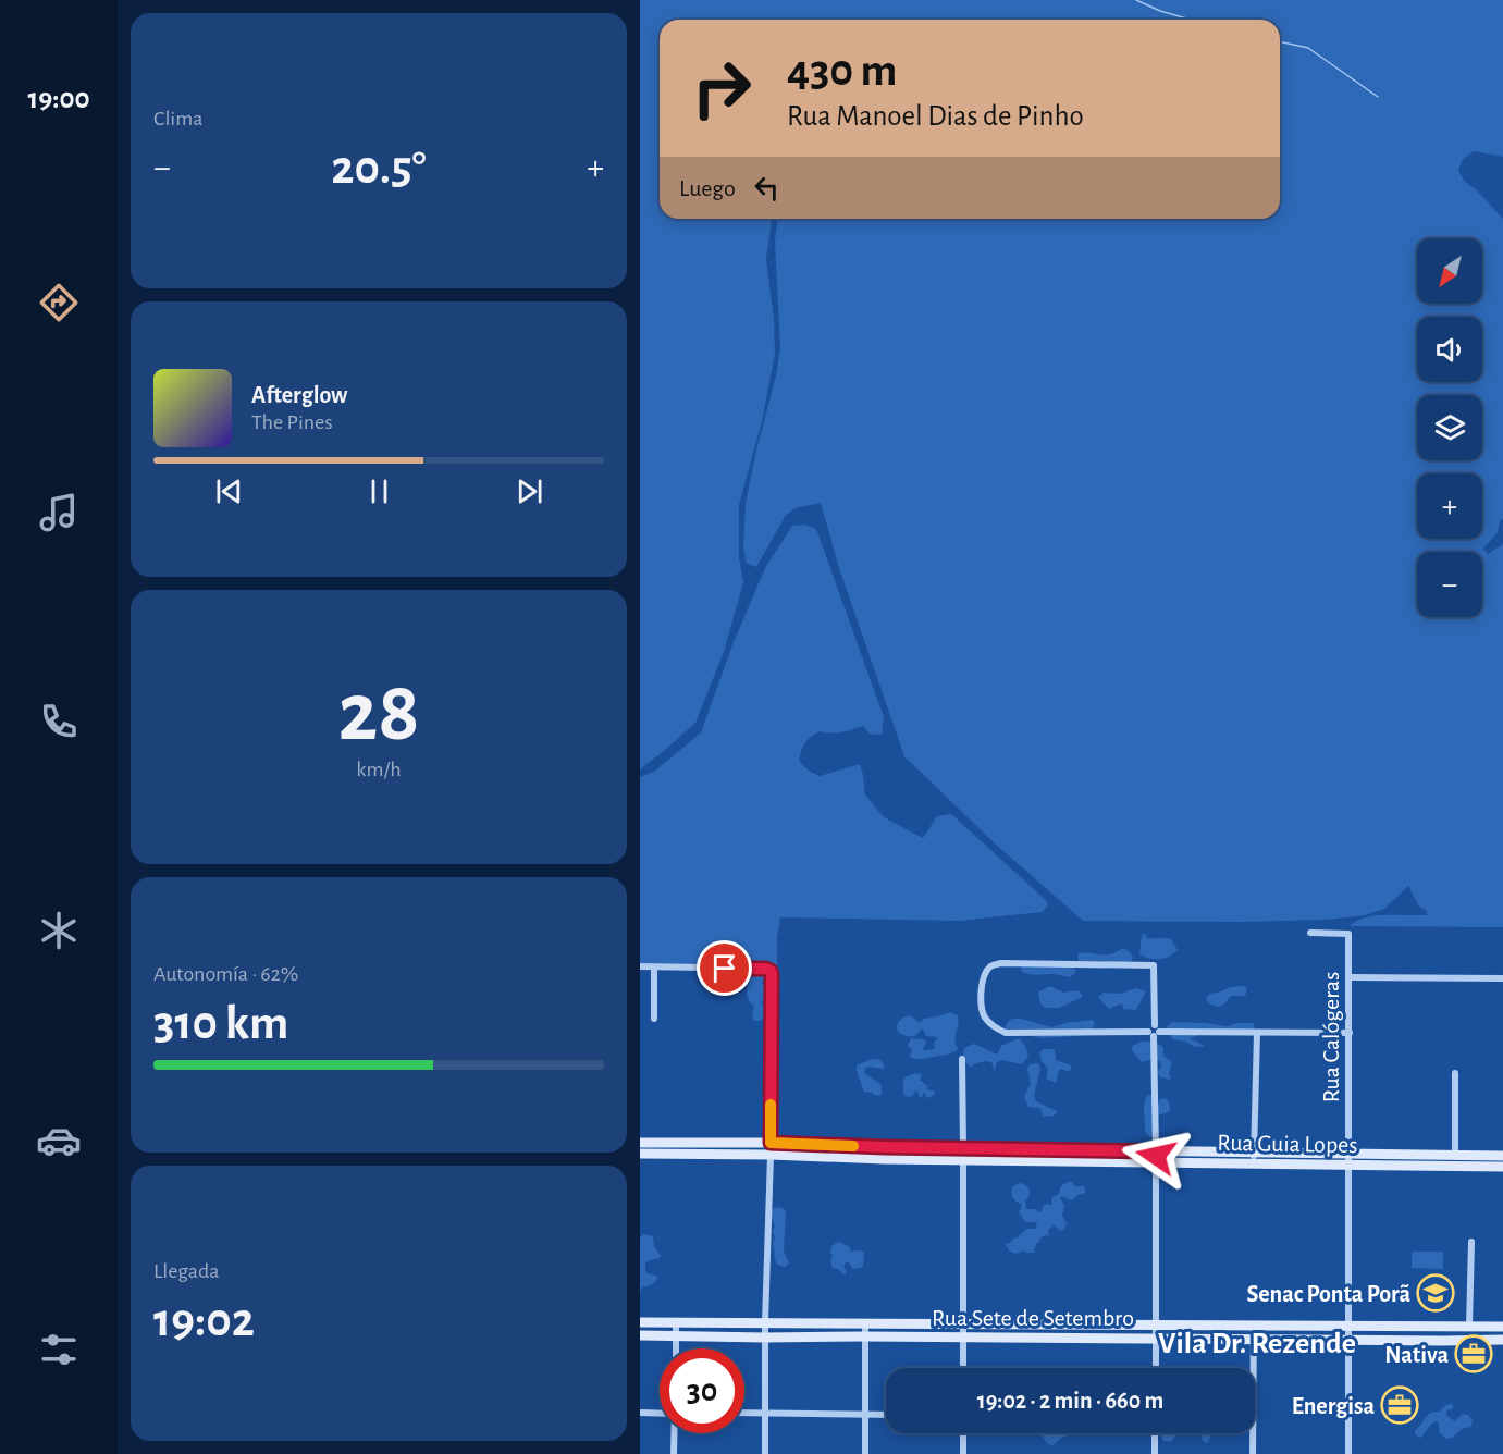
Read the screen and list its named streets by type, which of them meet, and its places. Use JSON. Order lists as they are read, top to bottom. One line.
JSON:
{"streets":{"main road":["Rua Guia Lopes","Rua Sete de Setembro"],"street":["Rua Calógeras"]},"crossings":[["Rua Calógeras","Rua Guia Lopes"],["Rua Calógeras","Rua Sete de Setembro"]],"districts":["Vila Dr. Rezende"],"places":{"school or university":["Senac Ponta Porã"],"office":["Nativa","Energisa"]},"north":"bottom left","page":{"tabs":"19:00","tile":["Clima",["28","km/h"],["Autonomía · 62%","310 km"],["Llegada","19:02"]],"turn":["430 m","Rua Manoel Dias de Pinho"],"heat":["−","20.5°","+"],"then":"Luego","map_buttons":["+","−"],"song":["Afterglow","The Pines"],"limit":"30","trip":"19:02 · 2 min · 660 m"}}
